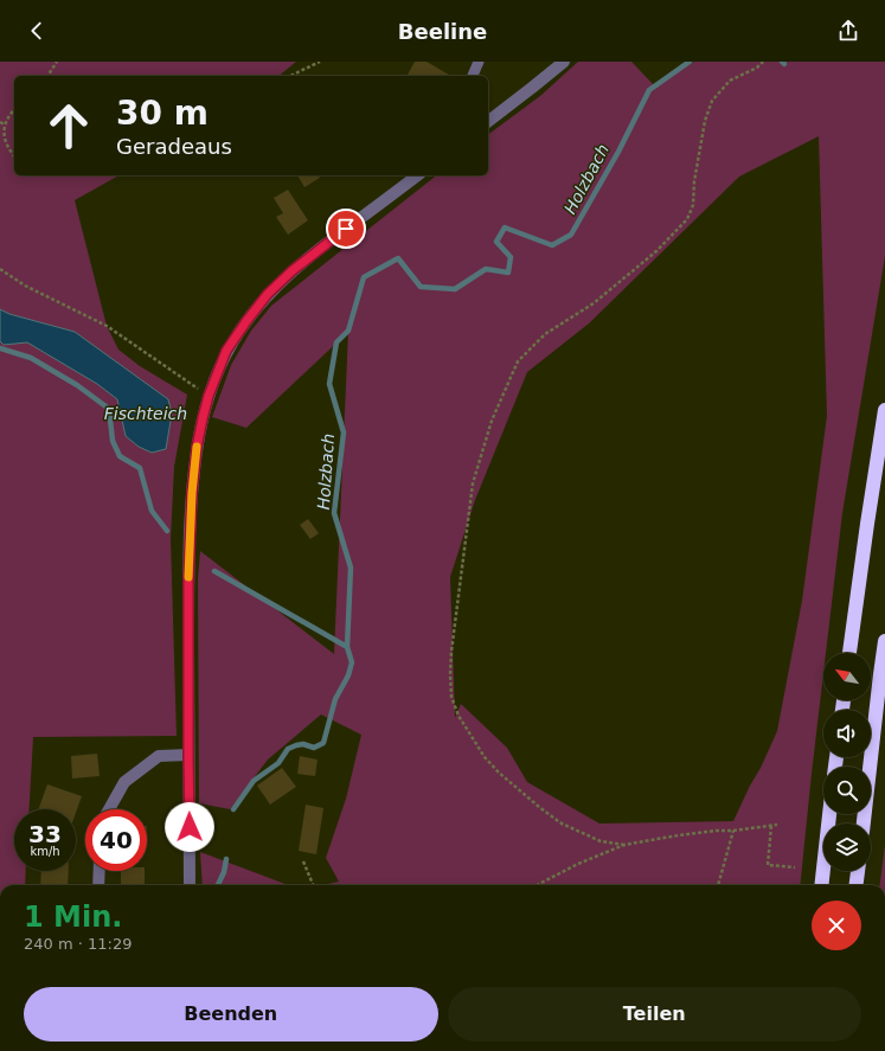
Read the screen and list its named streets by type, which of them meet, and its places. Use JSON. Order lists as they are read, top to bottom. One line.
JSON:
{"water":["Holzbach","Fischteich"],"north":"top left","page":{"header":"Beeline","turn":["30 m","Geradeaus"],"speed":"33 km/h","limit":"40","heading":["1 Min.","240 m · 11:29"],"buttons":["Beenden","Teilen"]}}
